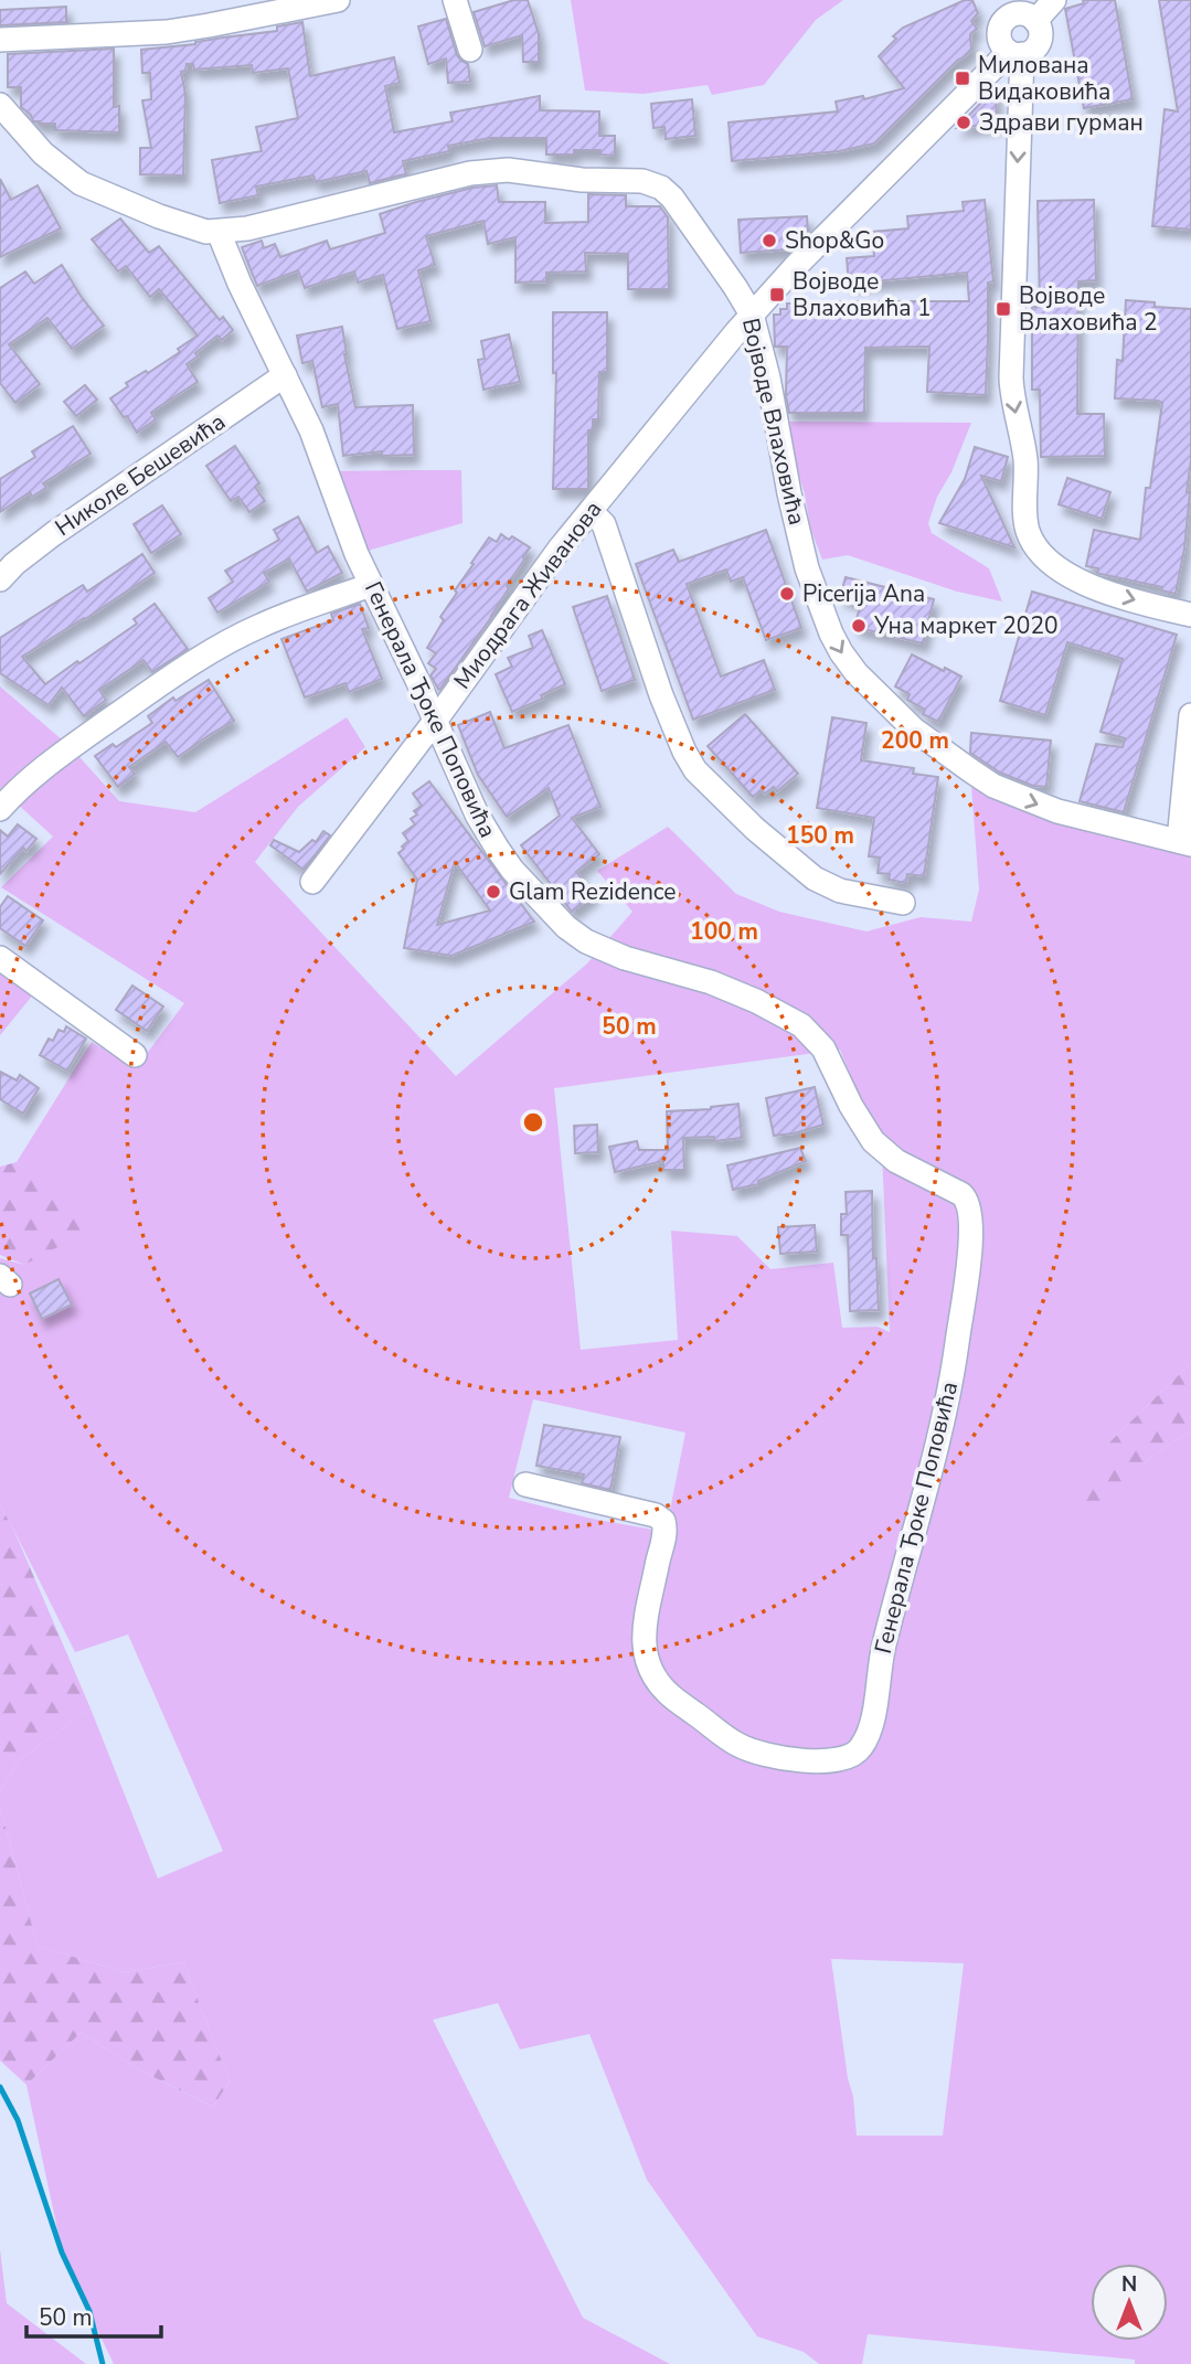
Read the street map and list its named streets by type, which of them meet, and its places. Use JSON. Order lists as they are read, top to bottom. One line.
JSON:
{"streets":{"street":["Војводе Влаховића","Николе Бешевића","Миодрага Живанова","Генерала Ђоке Поповића"]},"crossings":[["Војводе Влаховића","Миодрага Живанова"],["Војводе Влаховића","Генерала Ђоке Поповића"],["Николе Бешевића","Генерала Ђоке Поповића"],["Миодрага Живанова","Генерала Ђоке Поповића"]],"places":{"transit":["Милована Видаковића","Војводе Влаховића 1","Војводе Влаховића 2"],"other":["Здрави гурман","Shop&Go","Picerija Ana","Уна маркет 2020","Glam Rezidence"]},"scale_bar":"50 m","north":"top","rings":["200 m","150 m","100 m","50 m"]}
